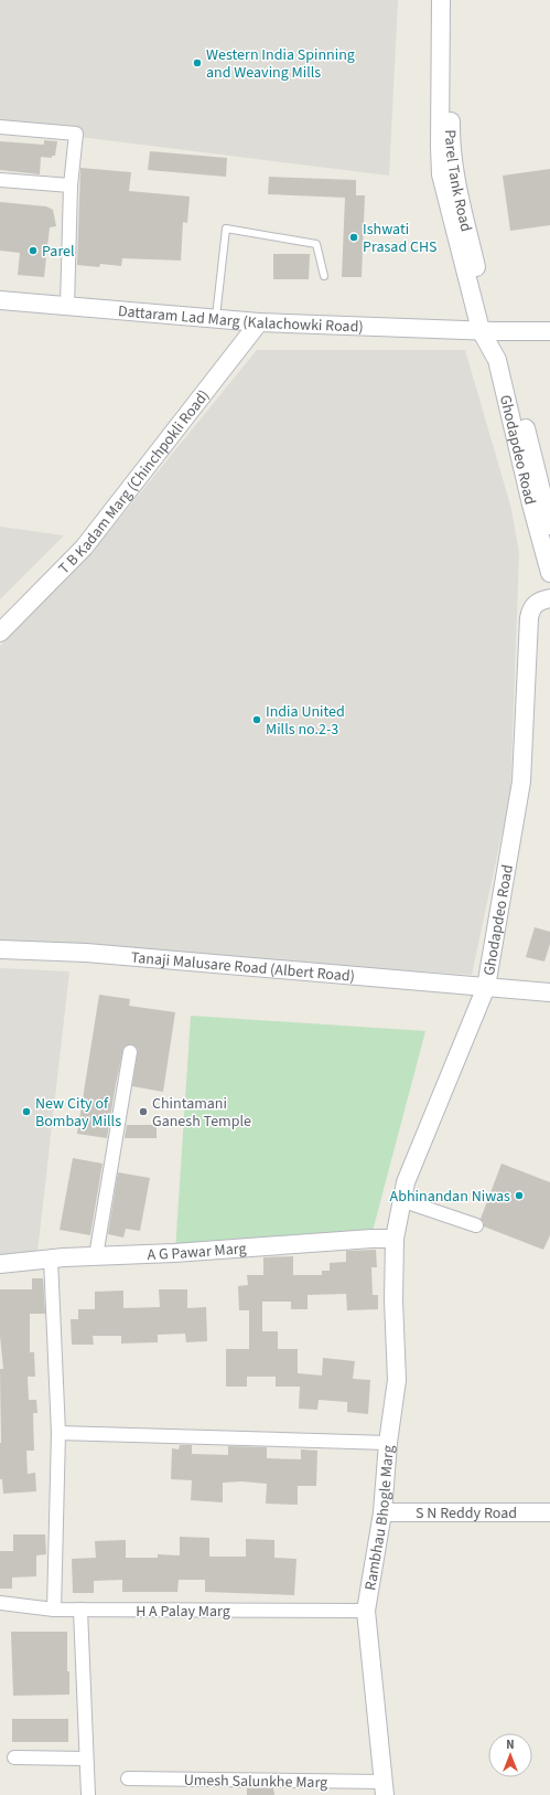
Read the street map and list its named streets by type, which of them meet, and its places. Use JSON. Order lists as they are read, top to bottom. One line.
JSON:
{"streets":{"street":["Parel Tank Road","Dattaram Lad Marg (Kalachowki Road)","Ghodapdeo Road","T B Kadam Marg (Chinchpokli Road)","Tanaji Malusare Road (Albert Road)","A G Pawar Marg","S N Reddy Road","Rambhau Bhogle Marg","H A Palay Marg","Umesh Salunkhe Marg"]},"crossings":[["Parel Tank Road","Dattaram Lad Marg (Kalachowki Road)"],["Parel Tank Road","Ghodapdeo Road"],["Dattaram Lad Marg (Kalachowki Road)","Ghodapdeo Road"],["Dattaram Lad Marg (Kalachowki Road)","T B Kadam Marg (Chinchpokli Road)"],["Ghodapdeo Road","Tanaji Malusare Road (Albert Road)"],["Ghodapdeo Road","A G Pawar Marg"],["Ghodapdeo Road","Rambhau Bhogle Marg"],["A G Pawar Marg","Rambhau Bhogle Marg"],["S N Reddy Road","Rambhau Bhogle Marg"],["Rambhau Bhogle Marg","H A Palay Marg"],["Rambhau Bhogle Marg","Umesh Salunkhe Marg"]],"places":["Western India Spinning and Weaving Mills","Ishwati Prasad CHS","Parel","India United Mills no.2-3","New City of Bombay Mills","Chintamani Ganesh Temple","Abhinandan Niwas"],"north":"top"}
